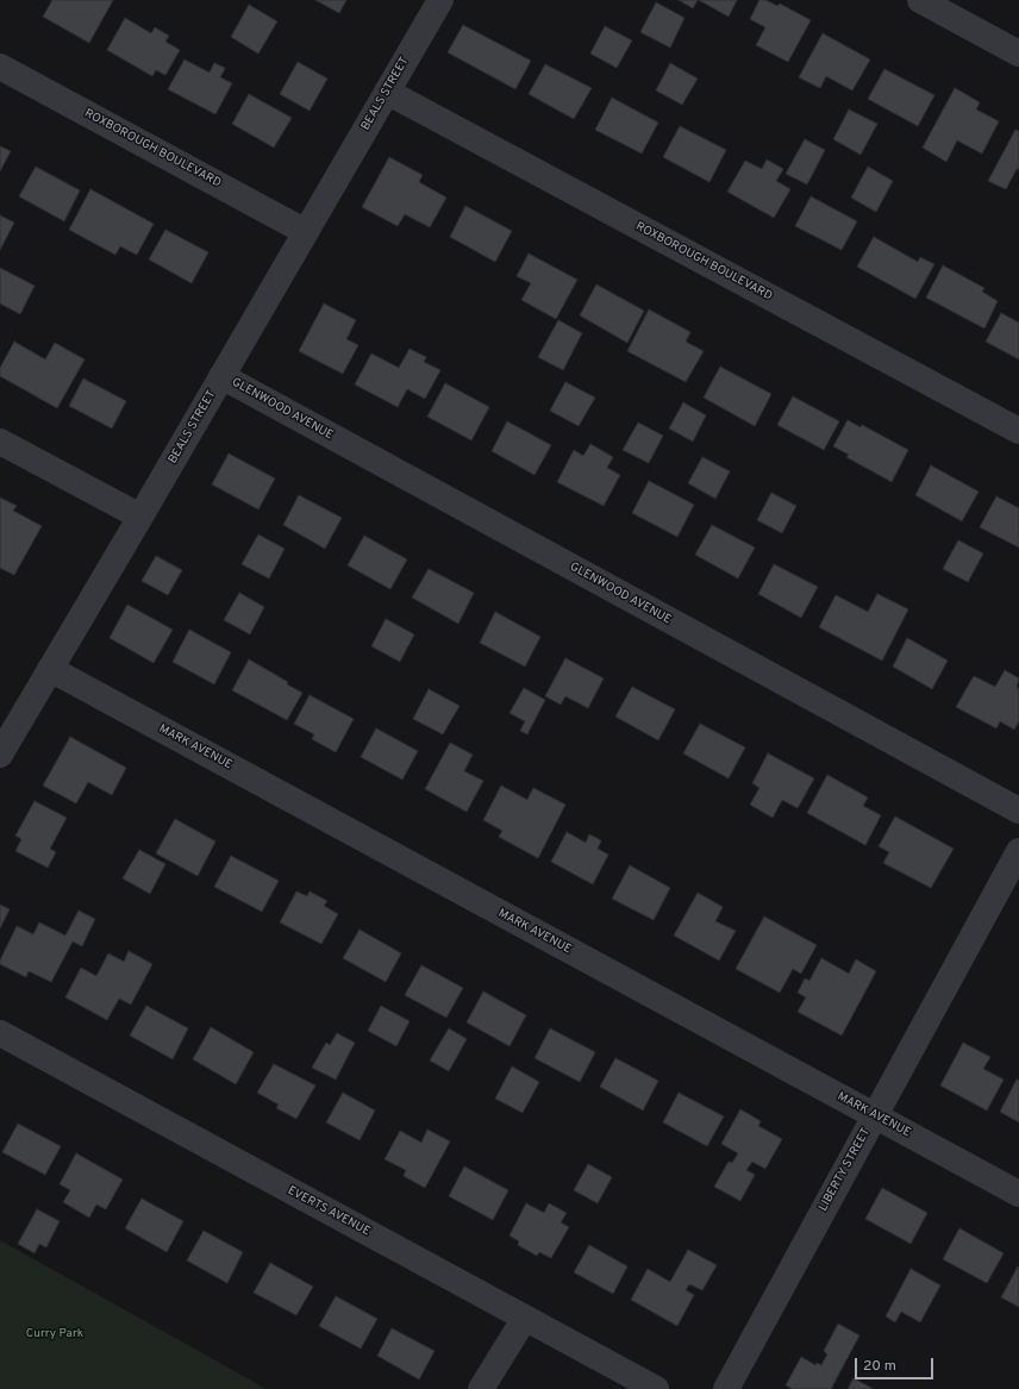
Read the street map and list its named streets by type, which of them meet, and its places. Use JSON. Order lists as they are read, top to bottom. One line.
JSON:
{"streets":{"street":["BEALS STREET","ROXBOROUGH BOULEVARD","GLENWOOD AVENUE","MARK AVENUE","LIBERTY STREET","EVERTS AVENUE"]},"crossings":[["BEALS STREET","ROXBOROUGH BOULEVARD"],["BEALS STREET","GLENWOOD AVENUE"],["BEALS STREET","MARK AVENUE"],["MARK AVENUE","LIBERTY STREET"]],"parks":["Curry Park"],"scale_bar":"20 m"}
